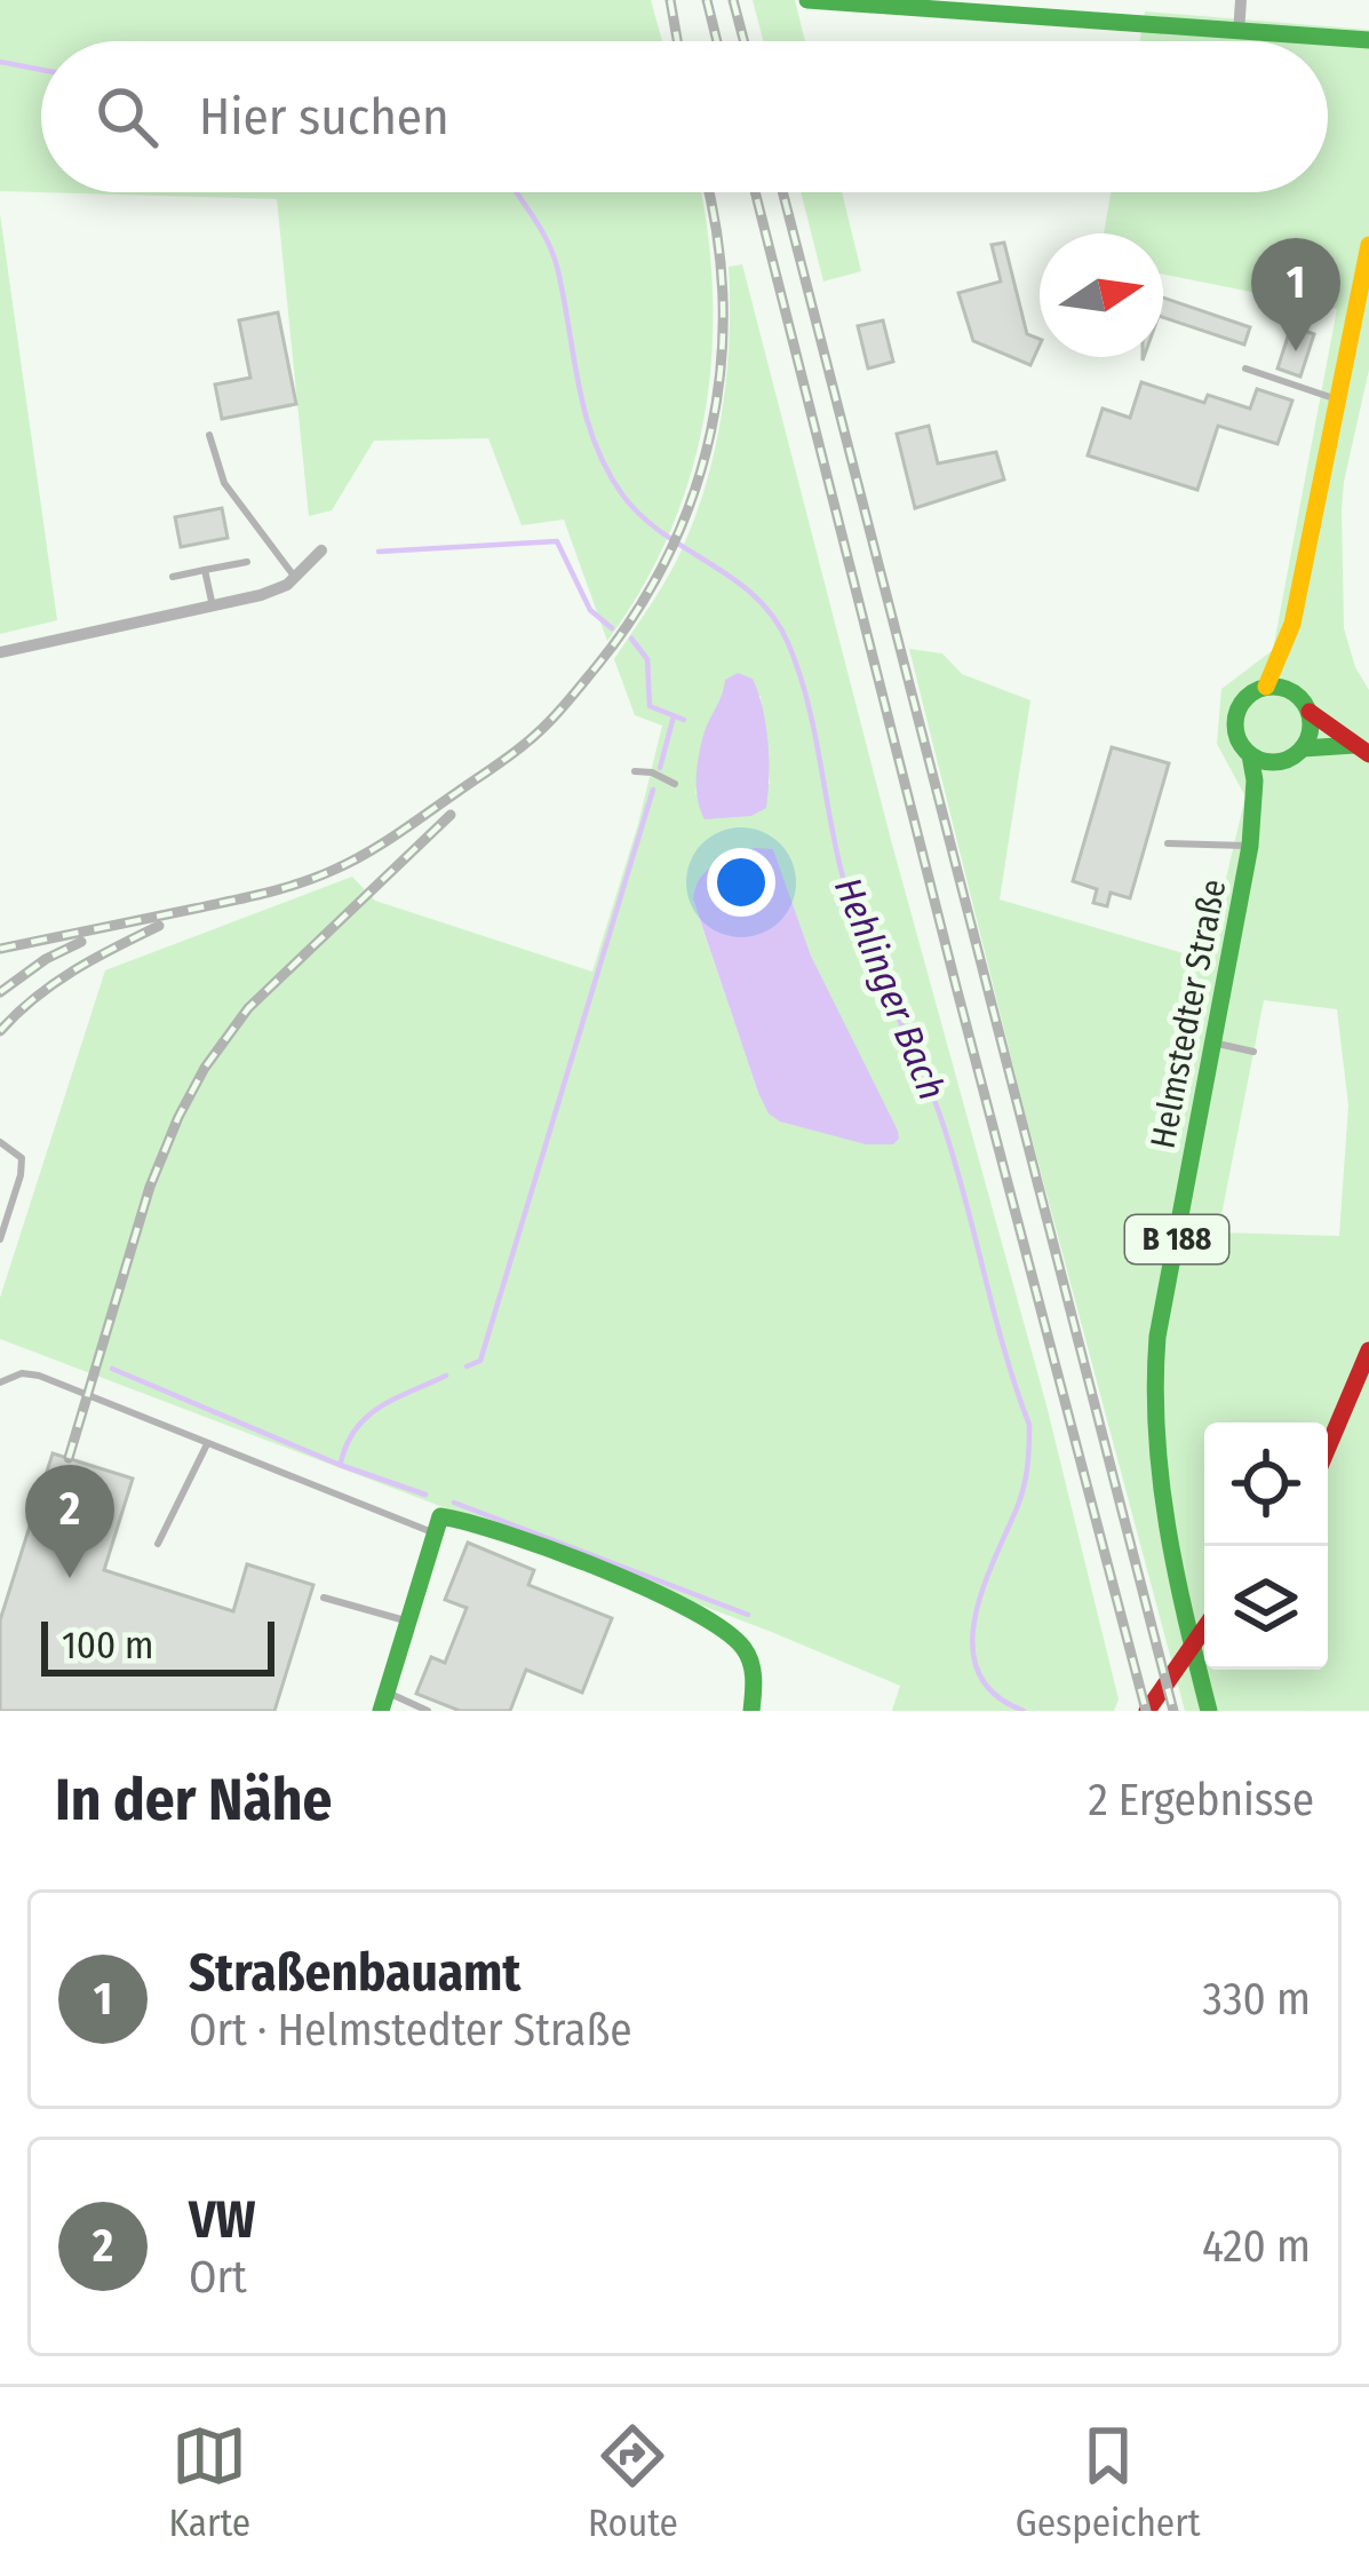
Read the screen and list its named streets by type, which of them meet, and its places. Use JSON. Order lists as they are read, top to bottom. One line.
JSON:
{"streets":{"main road":["Helmstedter Straße","B 188"]},"water":["Hehlinger Bach"],"scale_bar":"100 m","north":"right","page":{"search":"Hier suchen","pins":["1","2"],"scale":"100 m","heading":["In der Nähe","2 Ergebnisse"],"list":[{"mark":"1","name":"Straßenbauamt","note":"Ort · Helmstedter Straße","value":"330 m"},{"mark":"2","name":"VW","note":"Ort","value":"420 m"}],"nav":["Karte","Route","Gespeichert"]}}
